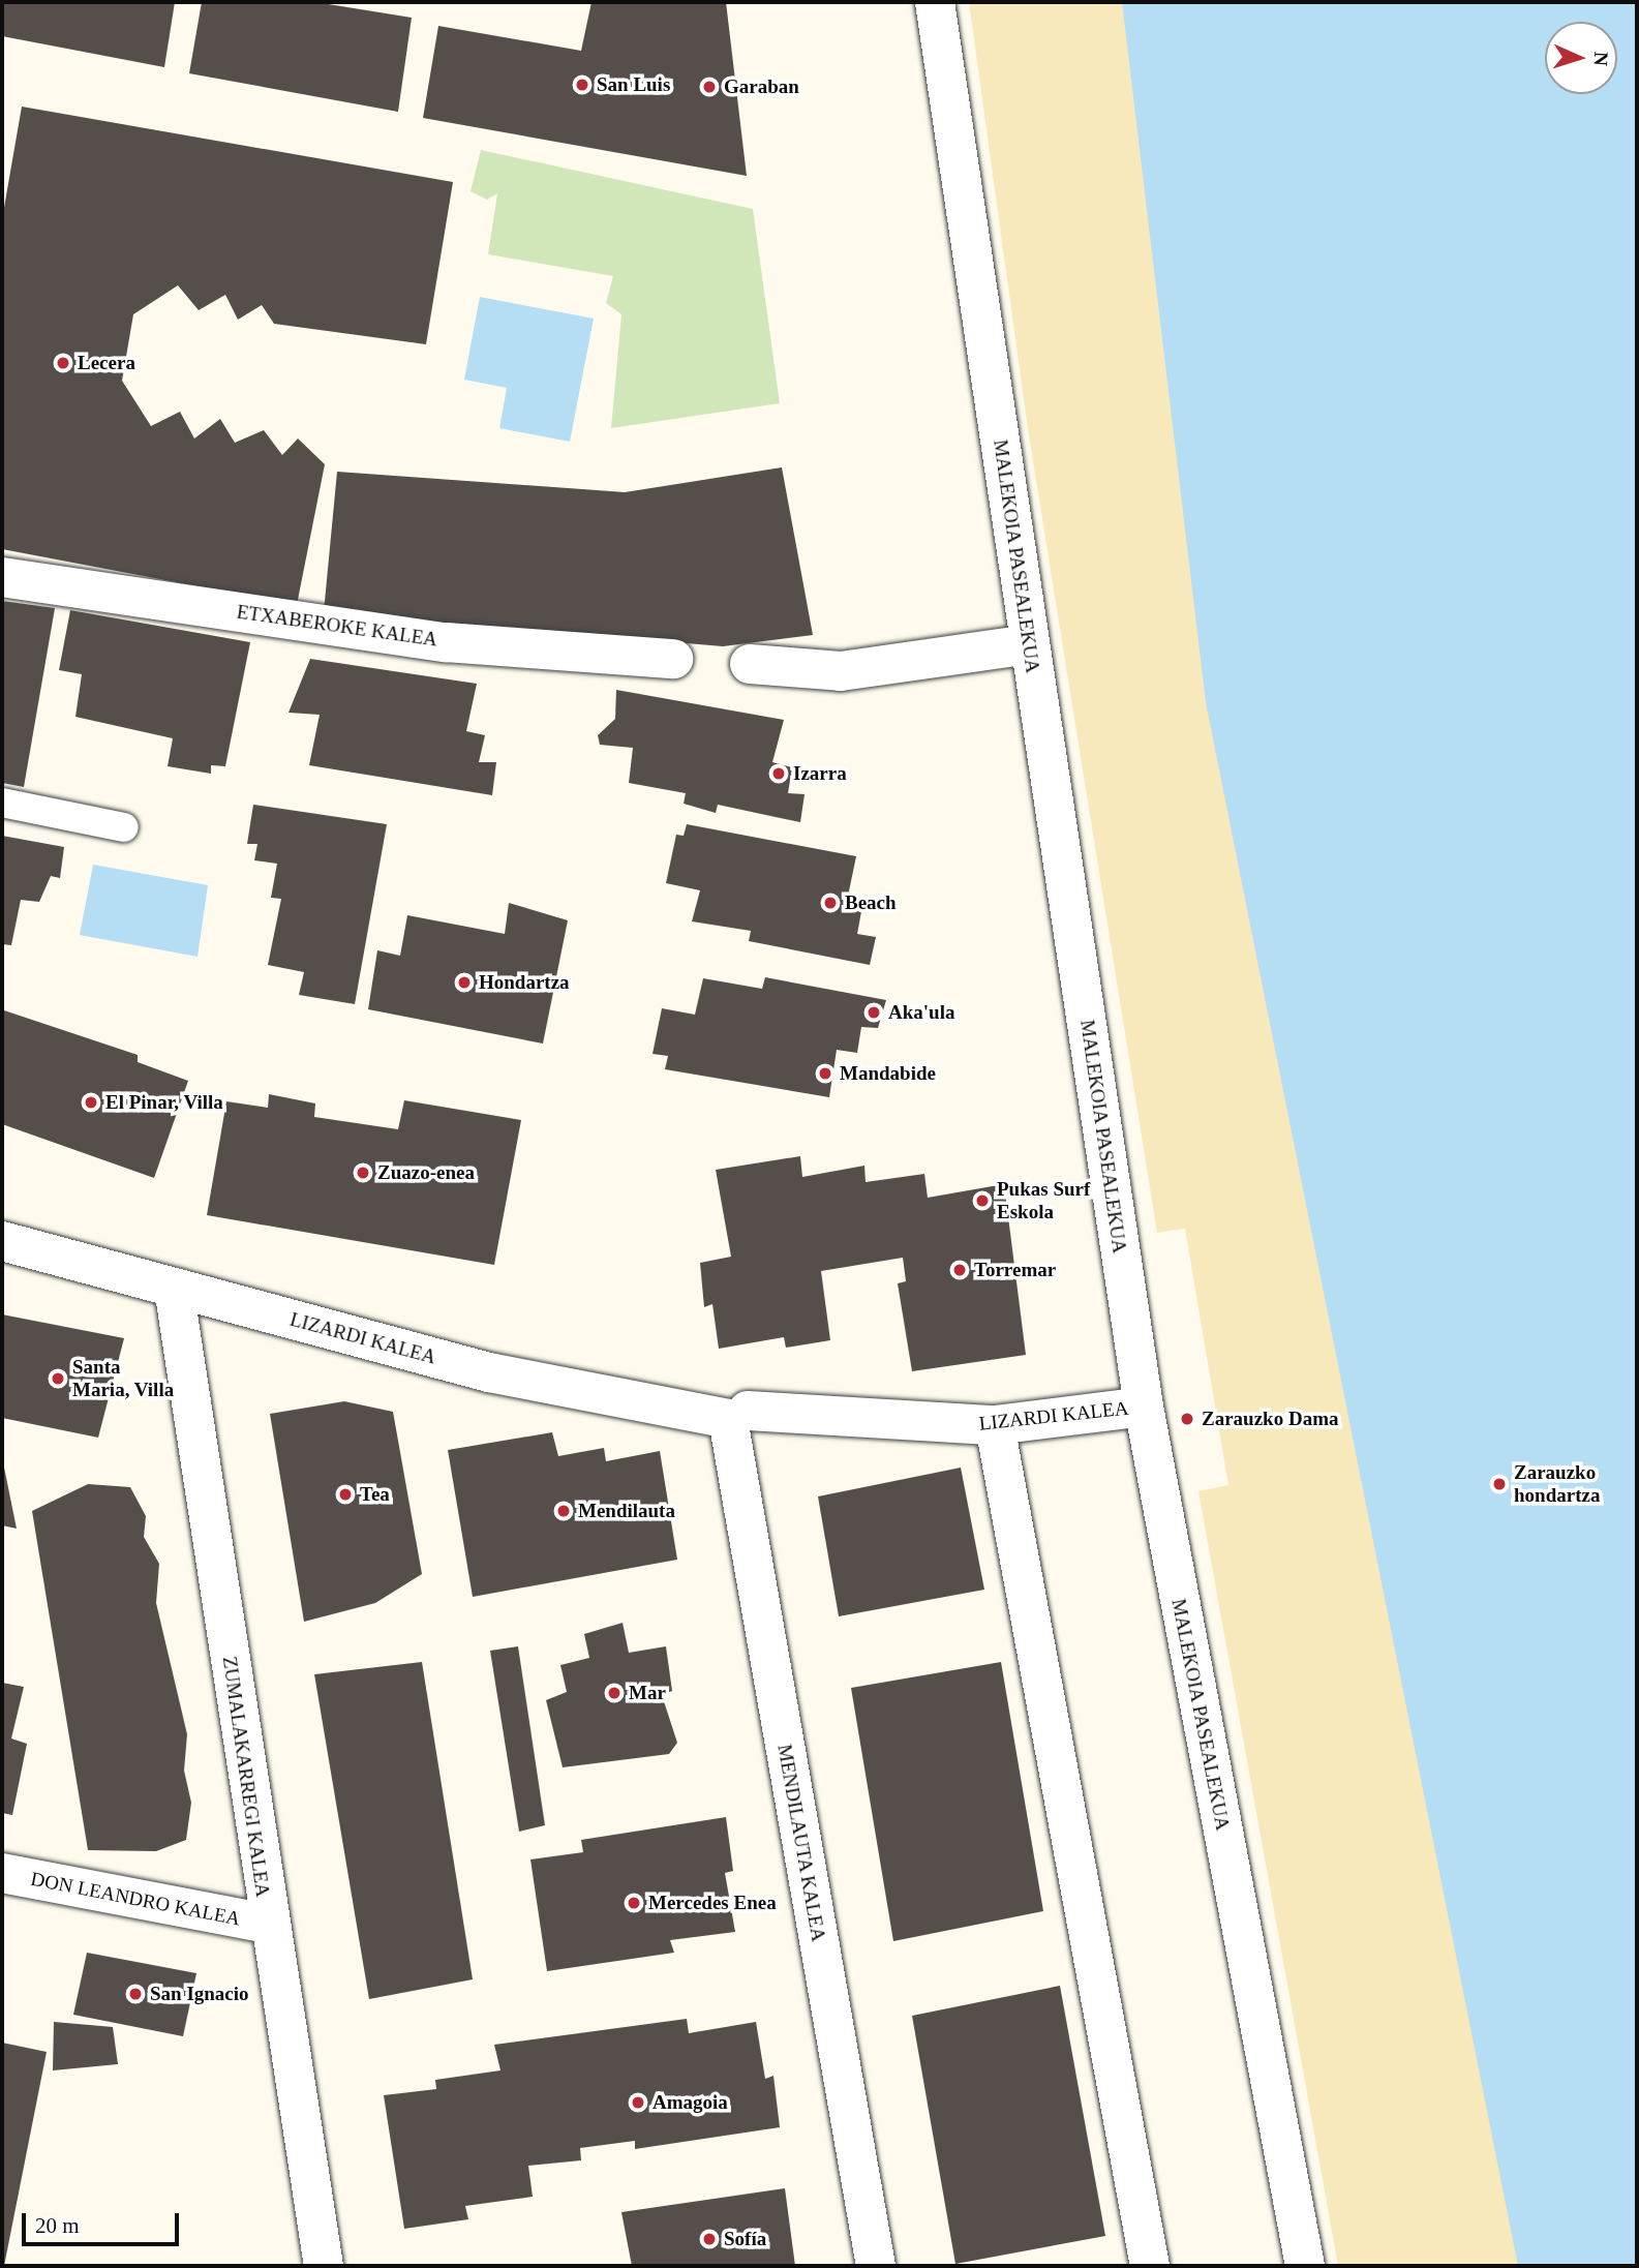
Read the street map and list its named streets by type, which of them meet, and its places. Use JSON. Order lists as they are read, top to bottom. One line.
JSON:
{"streets":{"street":["MALEKOIA PASEALEKUA","ETXABEROKE KALEA","LIZARDI KALEA","ZUMALAKARREGI KALEA","MENDILAUTA KALEA","DON LEANDRO KALEA"]},"crossings":[["MALEKOIA PASEALEKUA","LIZARDI KALEA"],["LIZARDI KALEA","ZUMALAKARREGI KALEA"],["LIZARDI KALEA","MENDILAUTA KALEA"],["ZUMALAKARREGI KALEA","DON LEANDRO KALEA"]],"places":["San Luis","Garaban","Lecera","Izarra","Beach","Hondartza","Aka'ula","Mandabide","El Pinar, Villa","Zuazo-enea","Pukas Surf Eskola","Torremar","Santa Maria, Villa","Zarauzko Dama","Zarauzko hondartza","Tea","Mendilauta","Mar","Mercedes Enea","San Ignacio","Amagoia","Sofía"],"scale_bar":"20 m","north":"right"}
